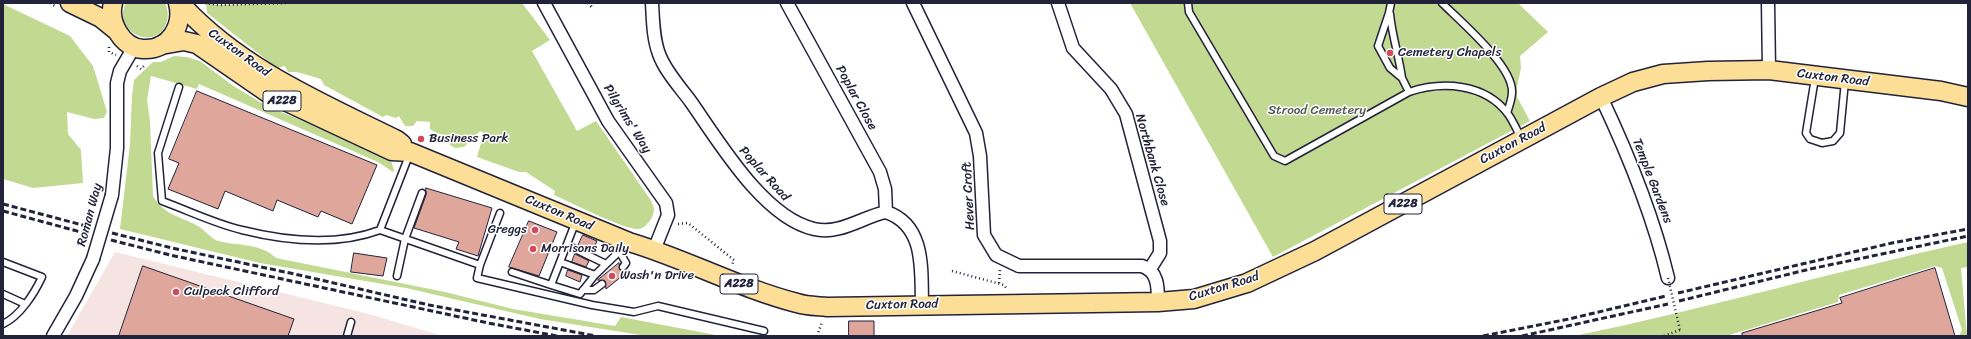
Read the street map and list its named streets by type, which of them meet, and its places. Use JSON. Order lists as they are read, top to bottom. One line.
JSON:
{"streets":{"main road":["Cuxton Road","A228"],"street":["Poplar Close","Pilgrims' Way","Northbank Close","Poplar Road","Temple Gardens","Hever Croft","Roman Way"]},"crossings":[["Cuxton Road","Pilgrims' Way"],["Cuxton Road","Temple Gardens"],["Cuxton Road","Roman Way"],["Poplar Close","Poplar Road"],["Northbank Close","Hever Croft"]],"parks":["Strood Cemetery"],"places":["Cemetery Chapels","Business Park","Greggs","Morrisons Daily","Wash'n Drive","Culpeck Clifford"]}
